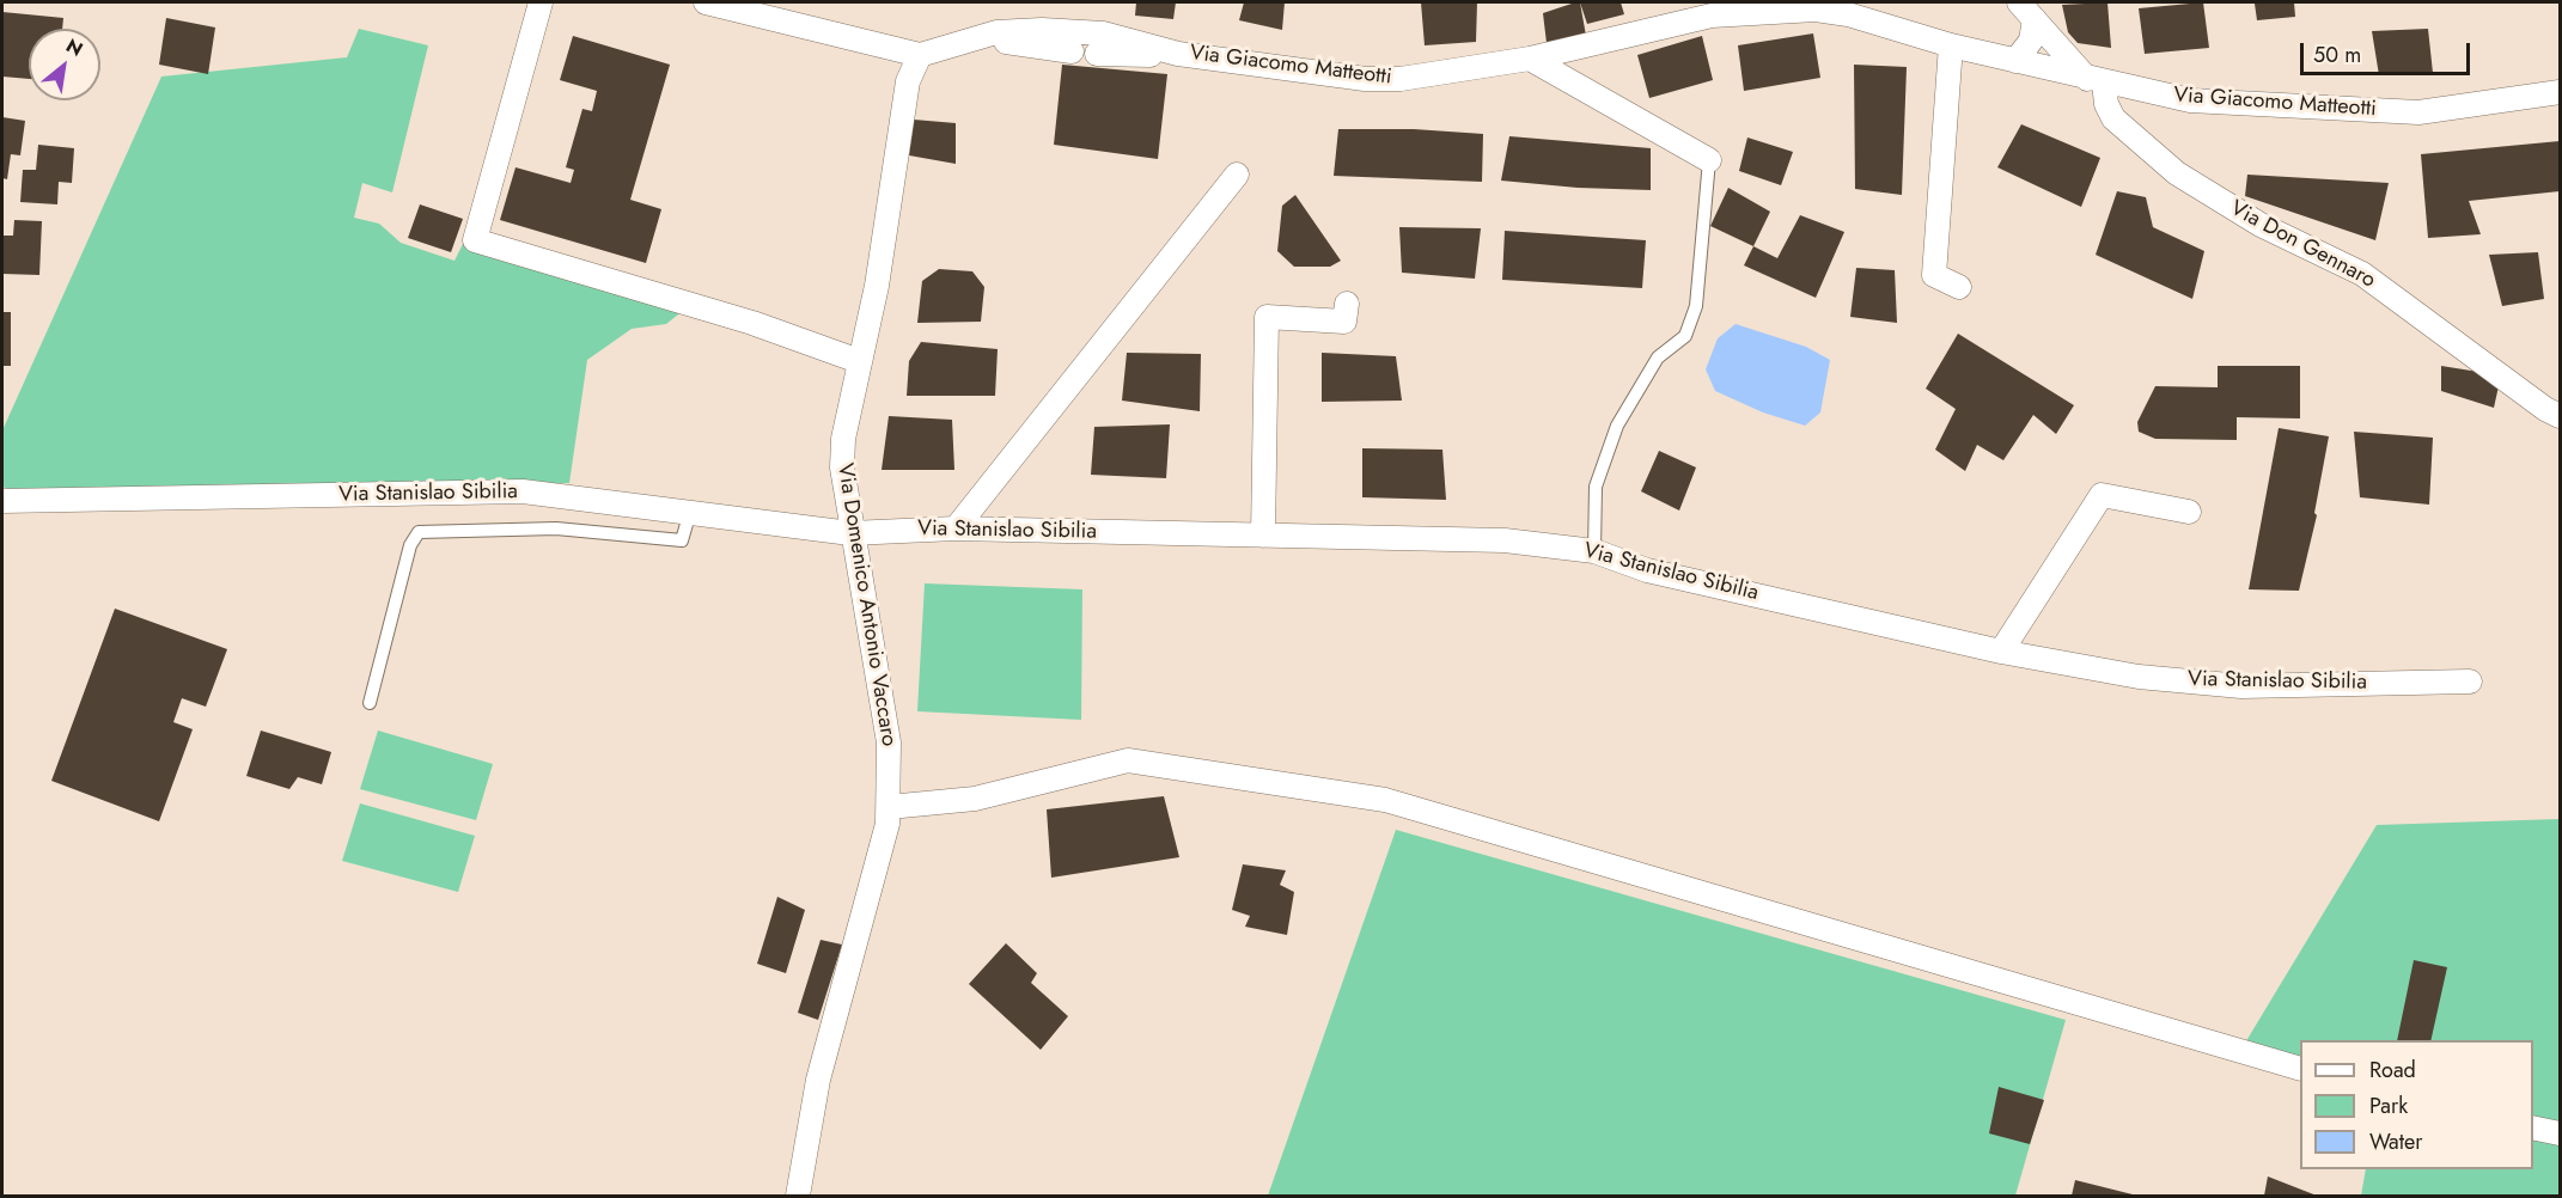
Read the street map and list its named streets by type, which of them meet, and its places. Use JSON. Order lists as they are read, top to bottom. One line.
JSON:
{"streets":{"street":["Via Giacomo Matteotti","Via Don Gennaro","Via Stanislao Sibilia","Via Domenico Antonio Vaccaro"]},"crossings":[["Via Giacomo Matteotti","Via Don Gennaro"],["Via Stanislao Sibilia","Via Domenico Antonio Vaccaro"]],"legend":["Road","Park","Water"],"scale_bar":"50 m","north":"top right"}
